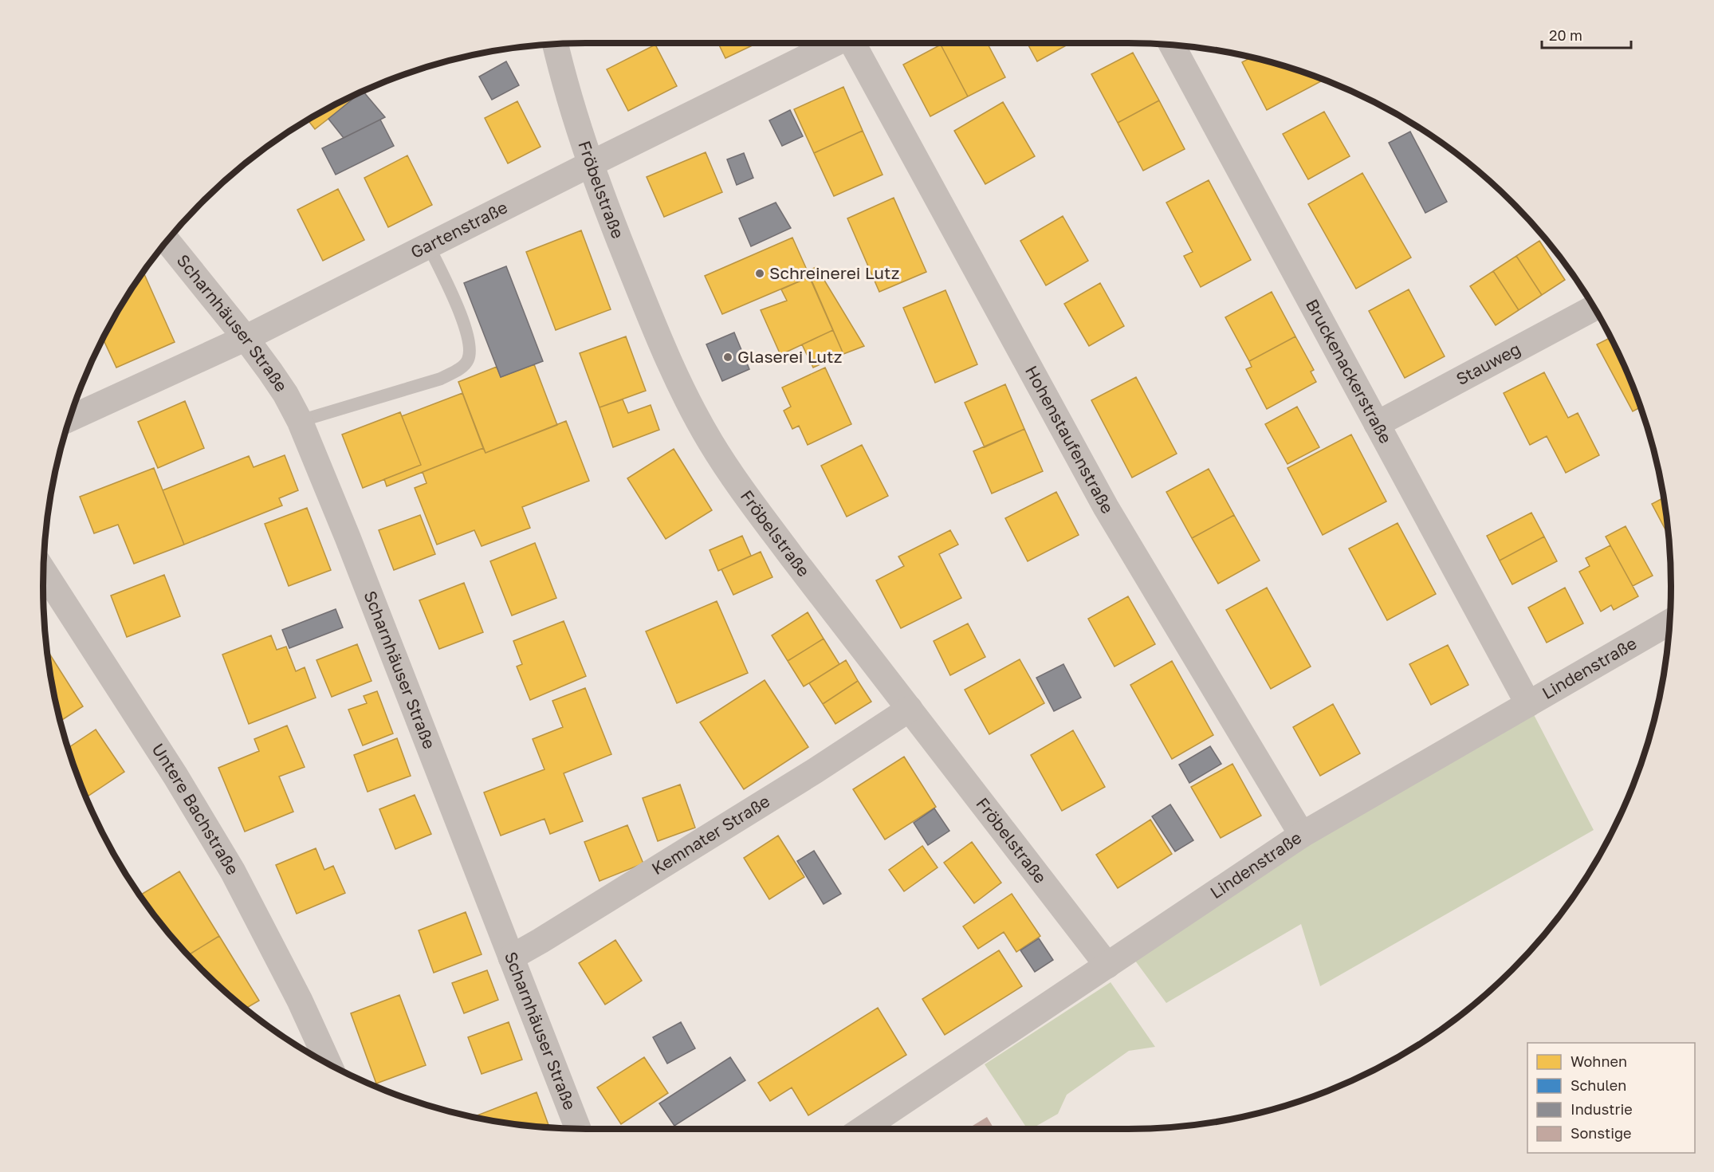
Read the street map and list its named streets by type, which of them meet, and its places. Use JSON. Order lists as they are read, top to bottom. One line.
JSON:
{"streets":{"street":["Fröbelstraße","Gartenstraße","Scharnhäuser Straße","Stauweg","Bruckenackerstraße","Hohenstaufenstraße","Lindenstraße","Untere Bachstraße","Kemnater Straße"]},"crossings":[["Fröbelstraße","Gartenstraße"],["Fröbelstraße","Lindenstraße"],["Fröbelstraße","Kemnater Straße"],["Gartenstraße","Scharnhäuser Straße"],["Scharnhäuser Straße","Kemnater Straße"],["Stauweg","Bruckenackerstraße"],["Bruckenackerstraße","Lindenstraße"],["Hohenstaufenstraße","Lindenstraße"]],"places":["Schreinerei Lutz","Glaserei Lutz"],"legend":["Wohnen","Schulen","Industrie","Sonstige"],"scale_bar":"20 m"}
